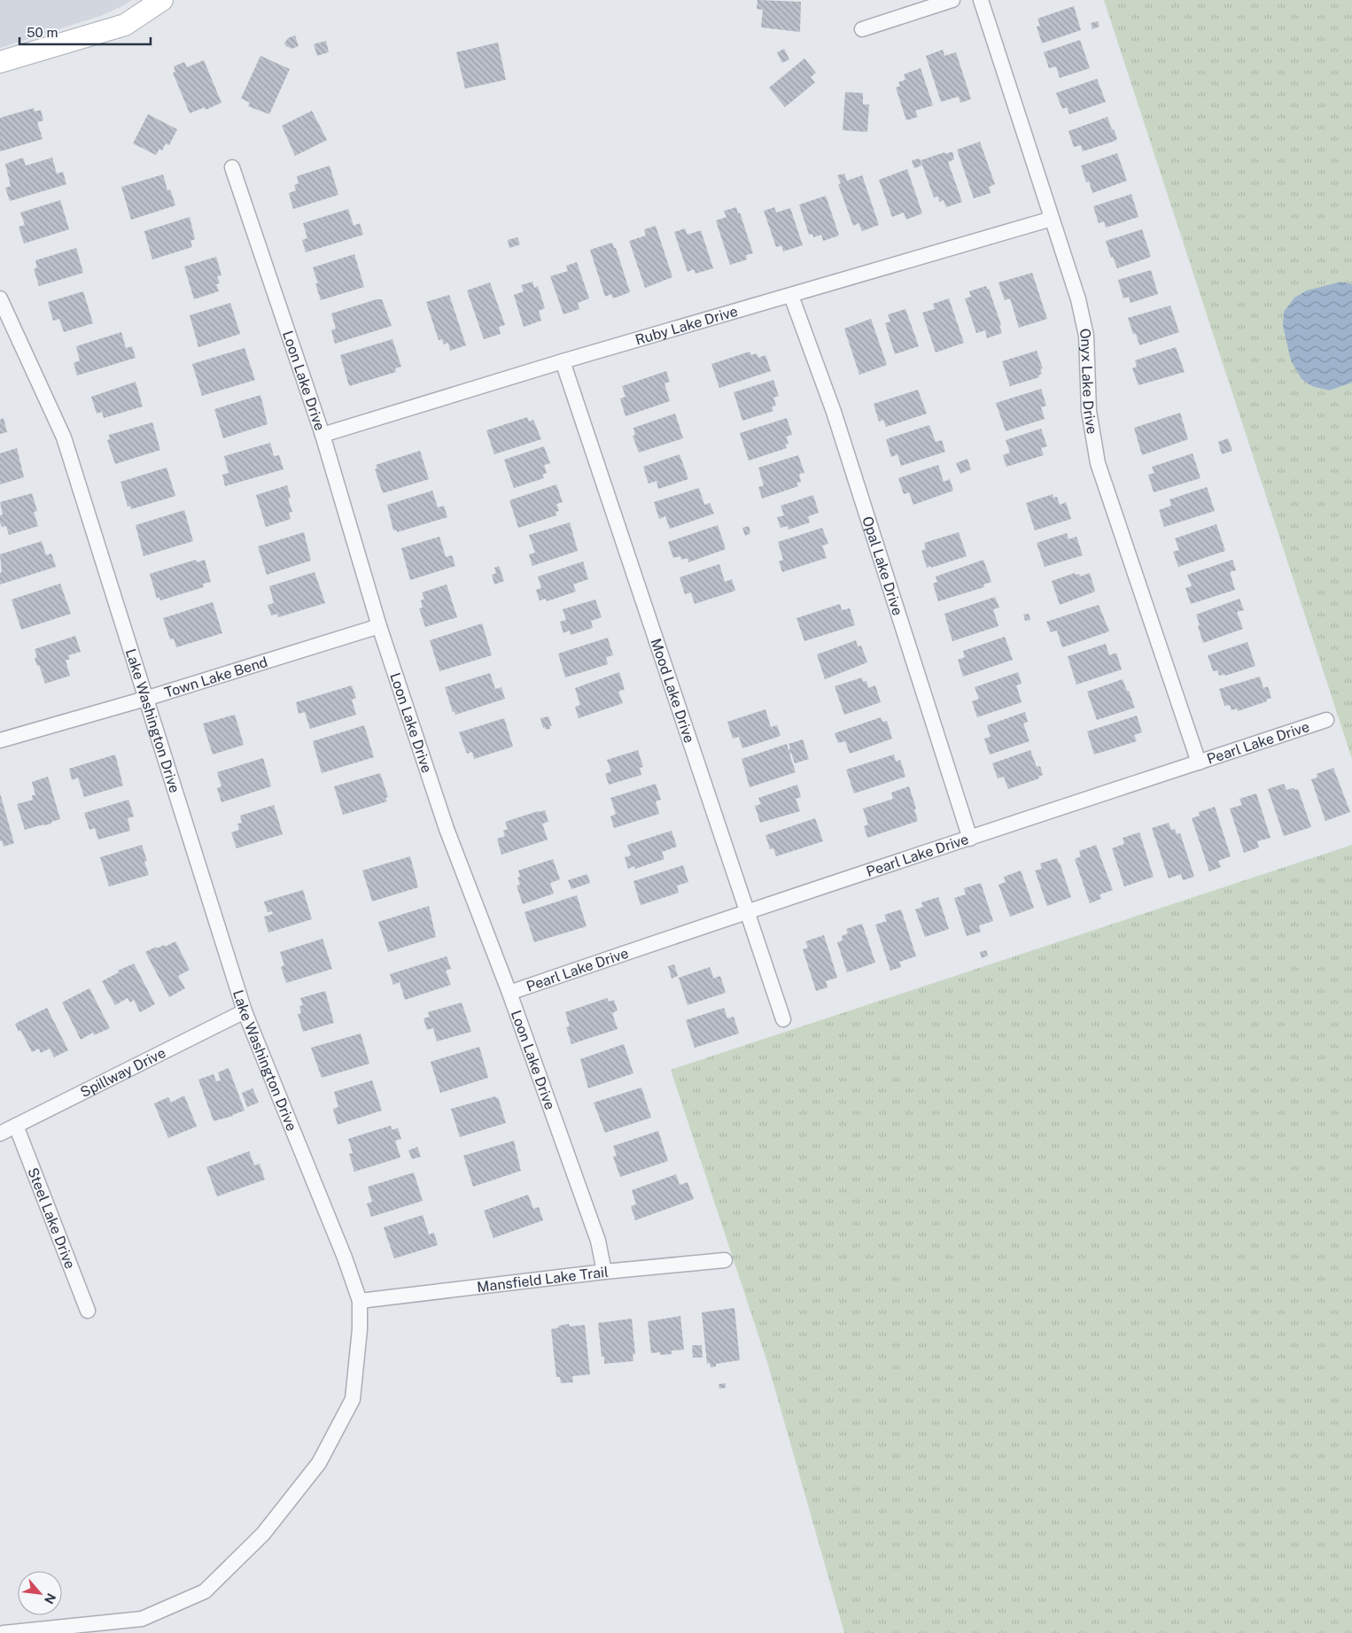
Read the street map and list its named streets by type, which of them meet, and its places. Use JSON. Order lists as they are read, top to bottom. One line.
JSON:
{"streets":{"street":["Ruby Lake Drive","Loon Lake Drive","Onyx Lake Drive","Opal Lake Drive","Town Lake Bend","Mood Lake Drive","Lake Washington Drive","Pearl Lake Drive","Spillway Drive","Steel Lake Drive","Mansfield Lake Trail"]},"crossings":[["Ruby Lake Drive","Loon Lake Drive"],["Ruby Lake Drive","Onyx Lake Drive"],["Ruby Lake Drive","Opal Lake Drive"],["Ruby Lake Drive","Mood Lake Drive"],["Loon Lake Drive","Town Lake Bend"],["Loon Lake Drive","Pearl Lake Drive"],["Loon Lake Drive","Mansfield Lake Trail"],["Onyx Lake Drive","Pearl Lake Drive"],["Opal Lake Drive","Pearl Lake Drive"],["Town Lake Bend","Lake Washington Drive"],["Mood Lake Drive","Pearl Lake Drive"],["Lake Washington Drive","Spillway Drive"],["Lake Washington Drive","Mansfield Lake Trail"],["Spillway Drive","Steel Lake Drive"]],"scale_bar":"50 m","north":"bottom right"}
